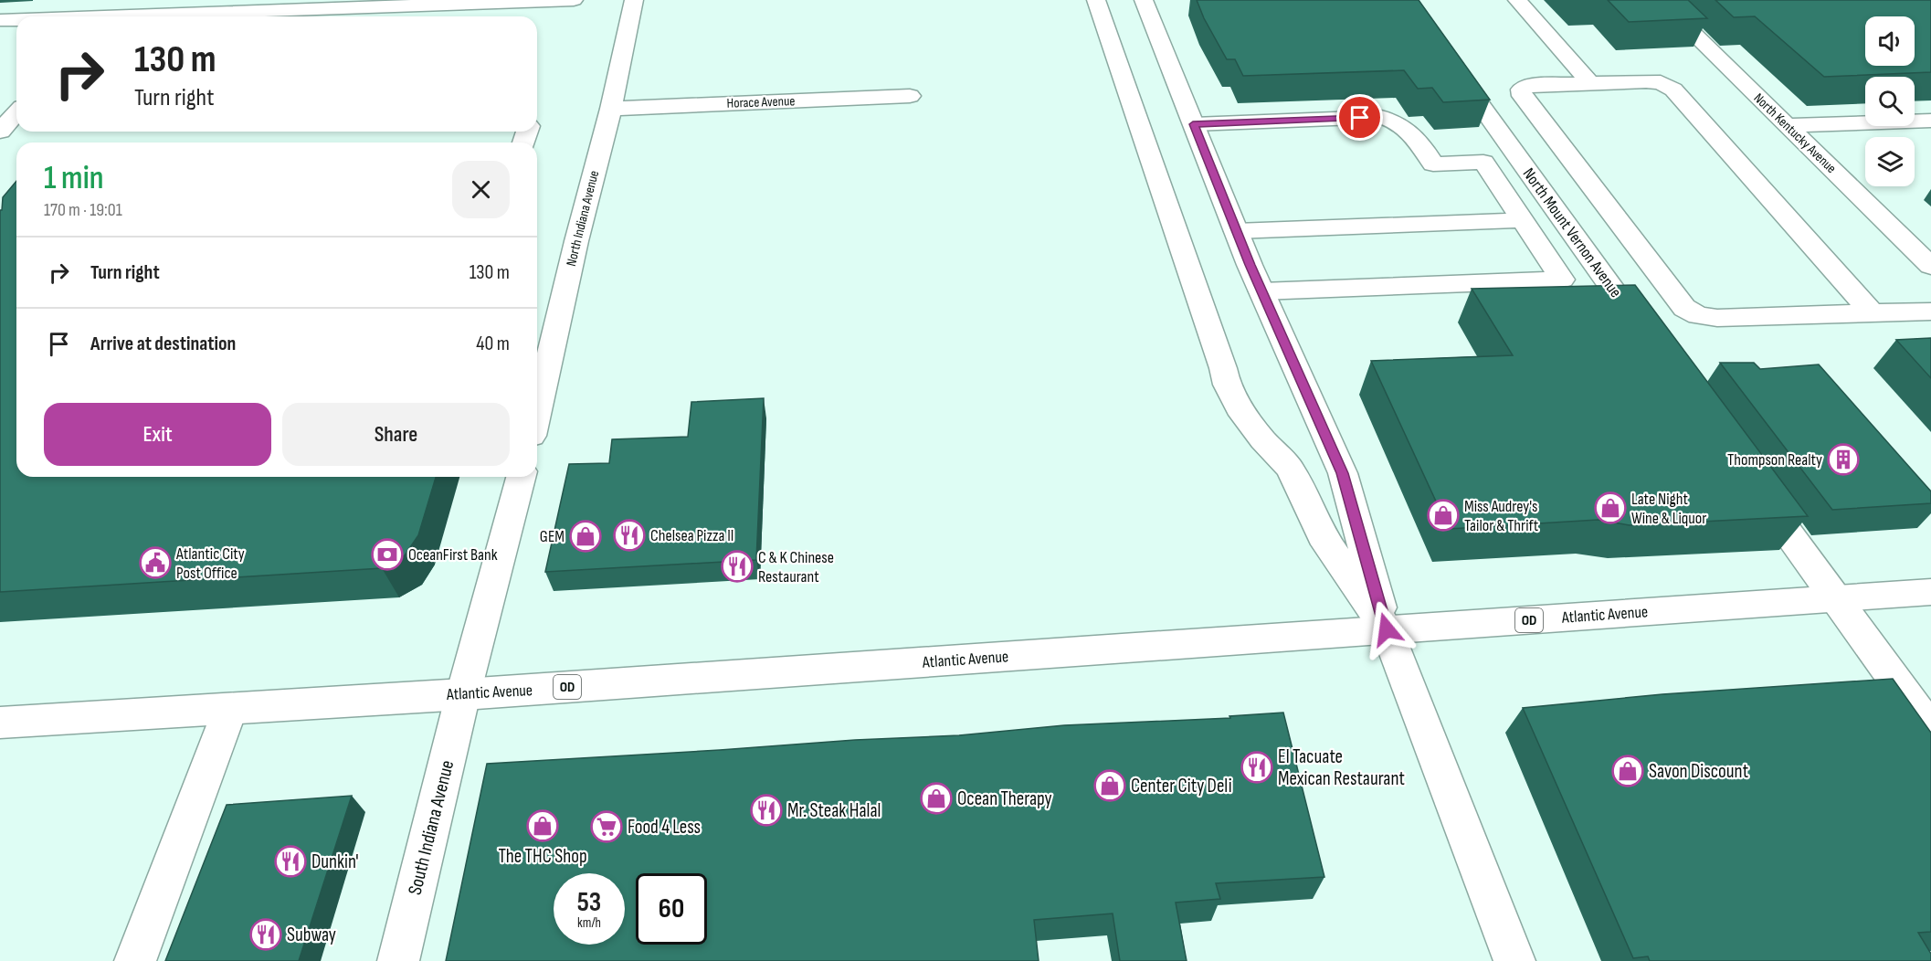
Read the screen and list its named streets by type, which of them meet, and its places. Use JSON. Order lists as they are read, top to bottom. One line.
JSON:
{"streets":{"main road":["Horace Avenue","North Kentucky Avenue","North Indiana Avenue","North Mount Vernon Avenue","Atlantic Avenue","OD","South Indiana Avenue"]},"crossings":[["Horace Avenue","North Indiana Avenue"],["Atlantic Avenue","South Indiana Avenue"]],"places":{"building":["Thompson Realty"],"shop":["Late Night Wine & Liquor","Miss Audrey's Tailor & Thrift","GEM","Savon Discount","Center City Deli","Ocean Therapy","The THC Shop"],"restaurant":["Chelsea Pizza II","C & K Chinese Restaurant","El Tacuate Mexican Restaurant","Mr. Steak Halal","Dunkin'","Subway"],"bank":["OceanFirst Bank"],"public building":["Atlantic City Post Office"],"supermarket":["Food 4 Less"]},"page":{"turn":["130 m","Turn right"],"heading":["1 min","170 m · 19:01"],"list":[{"name":"Turn right","value":"130 m"},{"name":"Arrive at destination","value":"40 m"}],"buttons":["Exit","Share"],"speed":"53 km/h","limit":"60"}}
